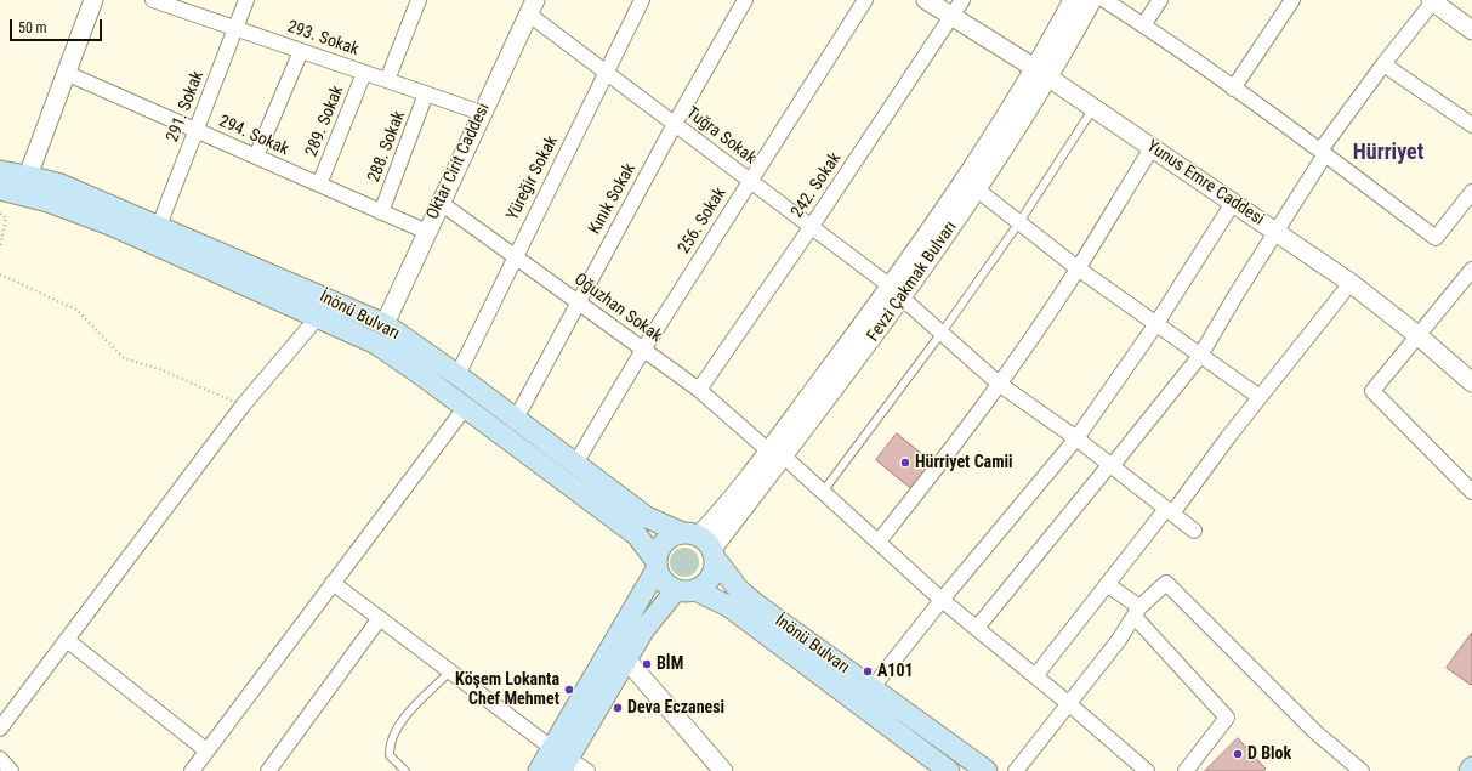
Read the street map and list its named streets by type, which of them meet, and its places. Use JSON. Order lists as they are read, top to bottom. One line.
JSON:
{"streets":{"main road":["İnönü Bulvarı"],"street":["293. Sokak","291. Sokak","289. Sokak","294. Sokak","Tuğra Sokak","288. Sokak","Oktar Cirit Caddesi","Yüreğir Sokak","Yunus Emre Caddesi","242. Sokak","Kınık Sokak","256. Sokak","Fevzi Çakmak Bulvarı","Oğuzhan Sokak"]},"crossings":[["293. Sokak","291. Sokak"],["293. Sokak","289. Sokak"],["293. Sokak","288. Sokak"],["293. Sokak","Oktar Cirit Caddesi"],["291. Sokak","294. Sokak"],["291. Sokak","İnönü Bulvarı"],["289. Sokak","294. Sokak"],["294. Sokak","288. Sokak"],["294. Sokak","Oktar Cirit Caddesi"],["Tuğra Sokak","Oktar Cirit Caddesi"],["Tuğra Sokak","Yüreğir Sokak"],["Tuğra Sokak","242. Sokak"],["Tuğra Sokak","Kınık Sokak"],["Tuğra Sokak","256. Sokak"],["Tuğra Sokak","Fevzi Çakmak Bulvarı"],["Oktar Cirit Caddesi","Oğuzhan Sokak"],["Oktar Cirit Caddesi","İnönü Bulvarı"],["Yüreğir Sokak","Oğuzhan Sokak"],["Yüreğir Sokak","İnönü Bulvarı"],["Yunus Emre Caddesi","242. Sokak"],["Yunus Emre Caddesi","Fevzi Çakmak Bulvarı"],["242. Sokak","Oğuzhan Sokak"],["Kınık Sokak","Oğuzhan Sokak"],["Kınık Sokak","İnönü Bulvarı"],["256. Sokak","Oğuzhan Sokak"],["256. Sokak","İnönü Bulvarı"],["Fevzi Çakmak Bulvarı","Oğuzhan Sokak"],["Fevzi Çakmak Bulvarı","İnönü Bulvarı"]],"districts":["Hürriyet"],"places":["Hürriyet Camii","BİM","A101","Köşem Lokanta Chef Mehmet","Deva Eczanesi","D Blok"],"scale_bar":"50 m"}
